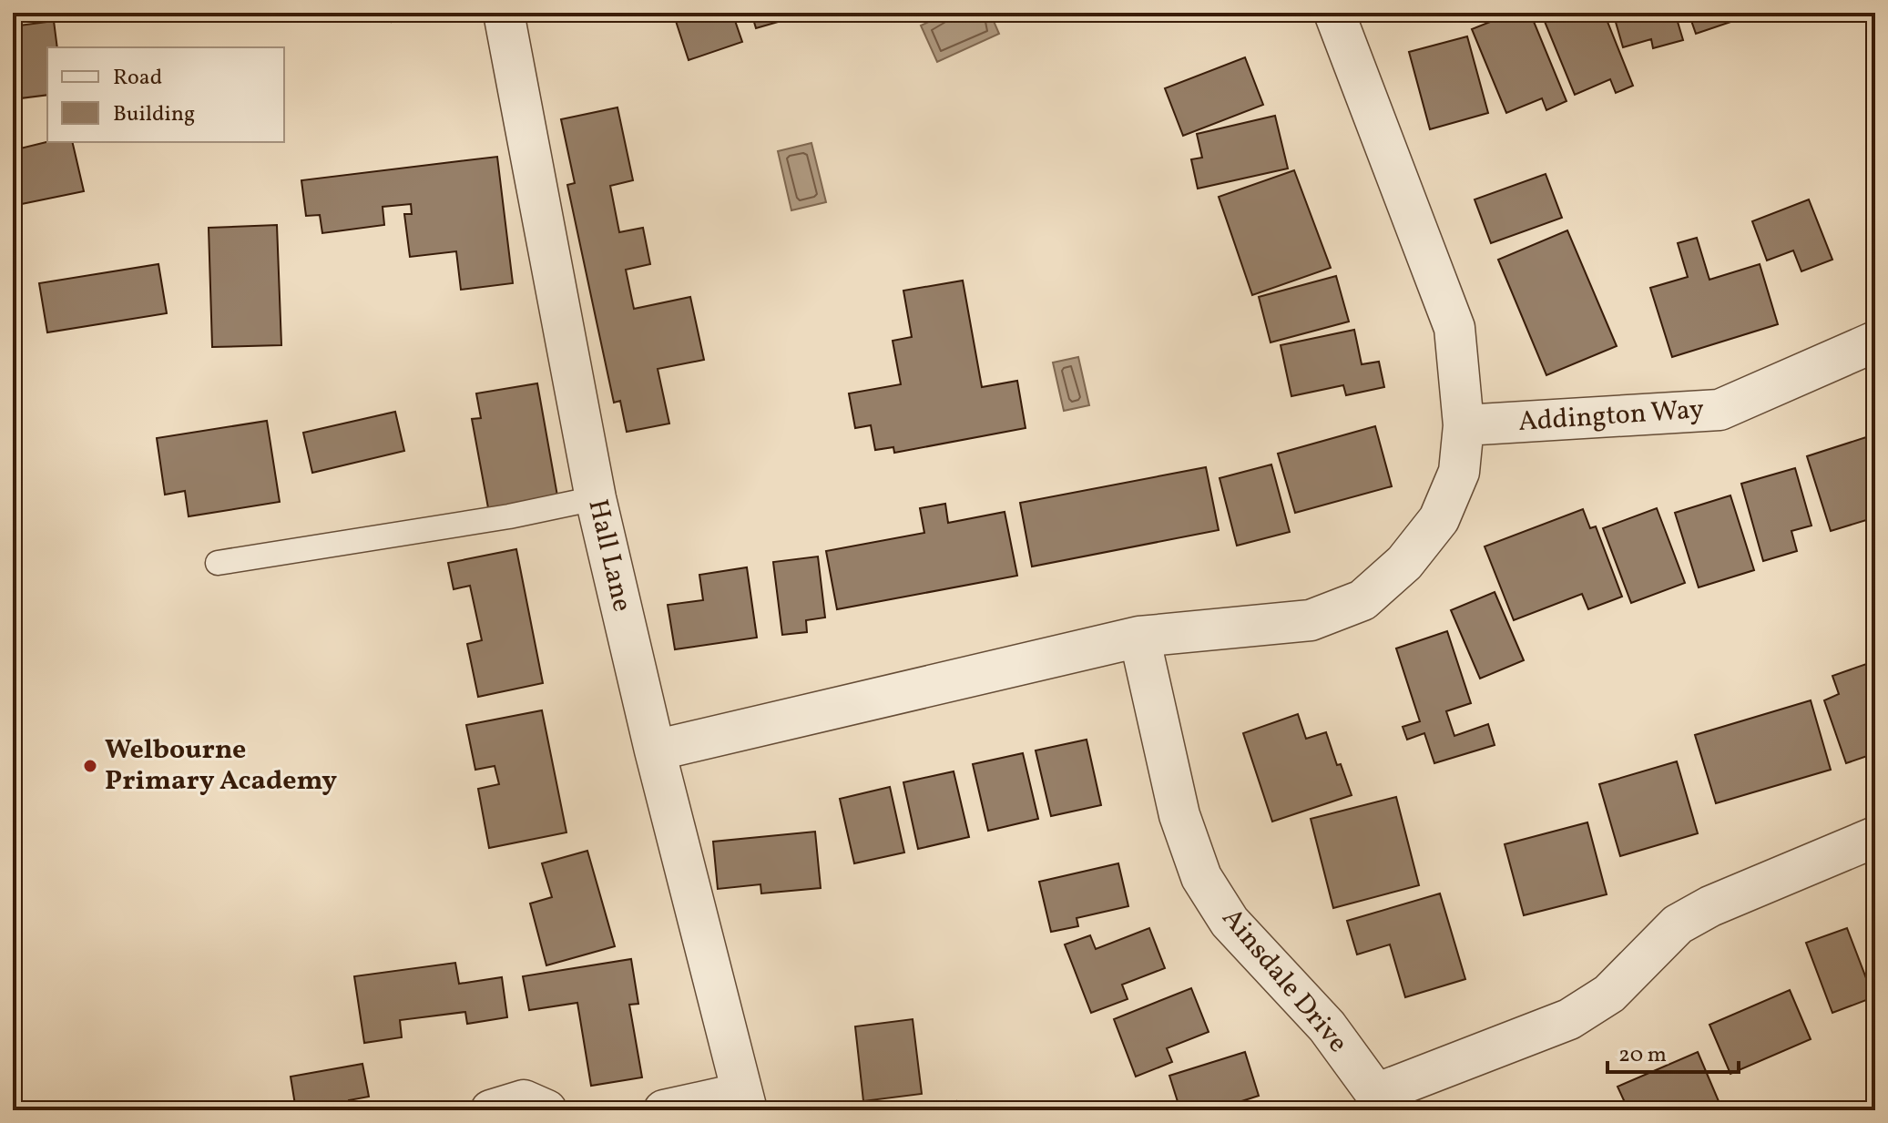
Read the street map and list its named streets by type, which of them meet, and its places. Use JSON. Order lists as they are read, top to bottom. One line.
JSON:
{"streets":{"street":["Addington Way","Hall Lane","Ainsdale Drive"]},"places":["Welbourne Primary Academy"],"legend":["Road","Building"],"scale_bar":"20 m"}
